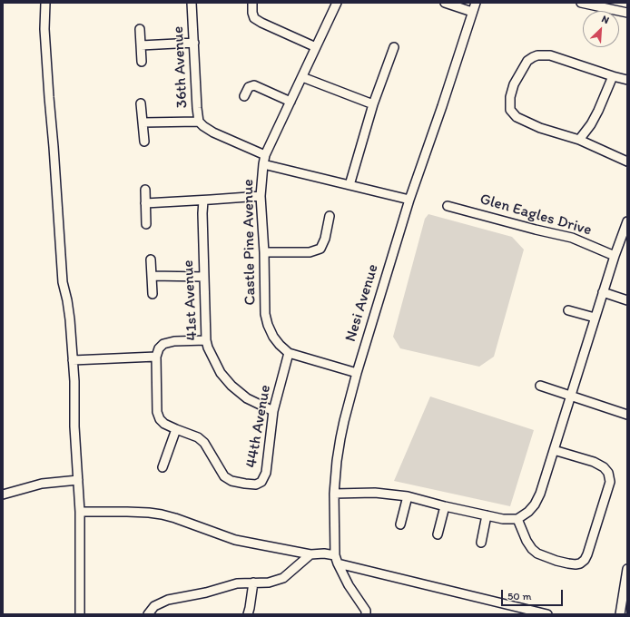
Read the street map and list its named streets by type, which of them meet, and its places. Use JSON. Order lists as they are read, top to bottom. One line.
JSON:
{"streets":{"street":["36th Avenue","Glen Eagles Drive","Castle Pine Avenue","41st Avenue","Nesi Avenue","44th Avenue"]},"crossings":[["36th Avenue","Castle Pine Avenue"],["Castle Pine Avenue","Nesi Avenue"],["Castle Pine Avenue","44th Avenue"],["41st Avenue","44th Avenue"]],"scale_bar":"50 m","north":"top right"}
